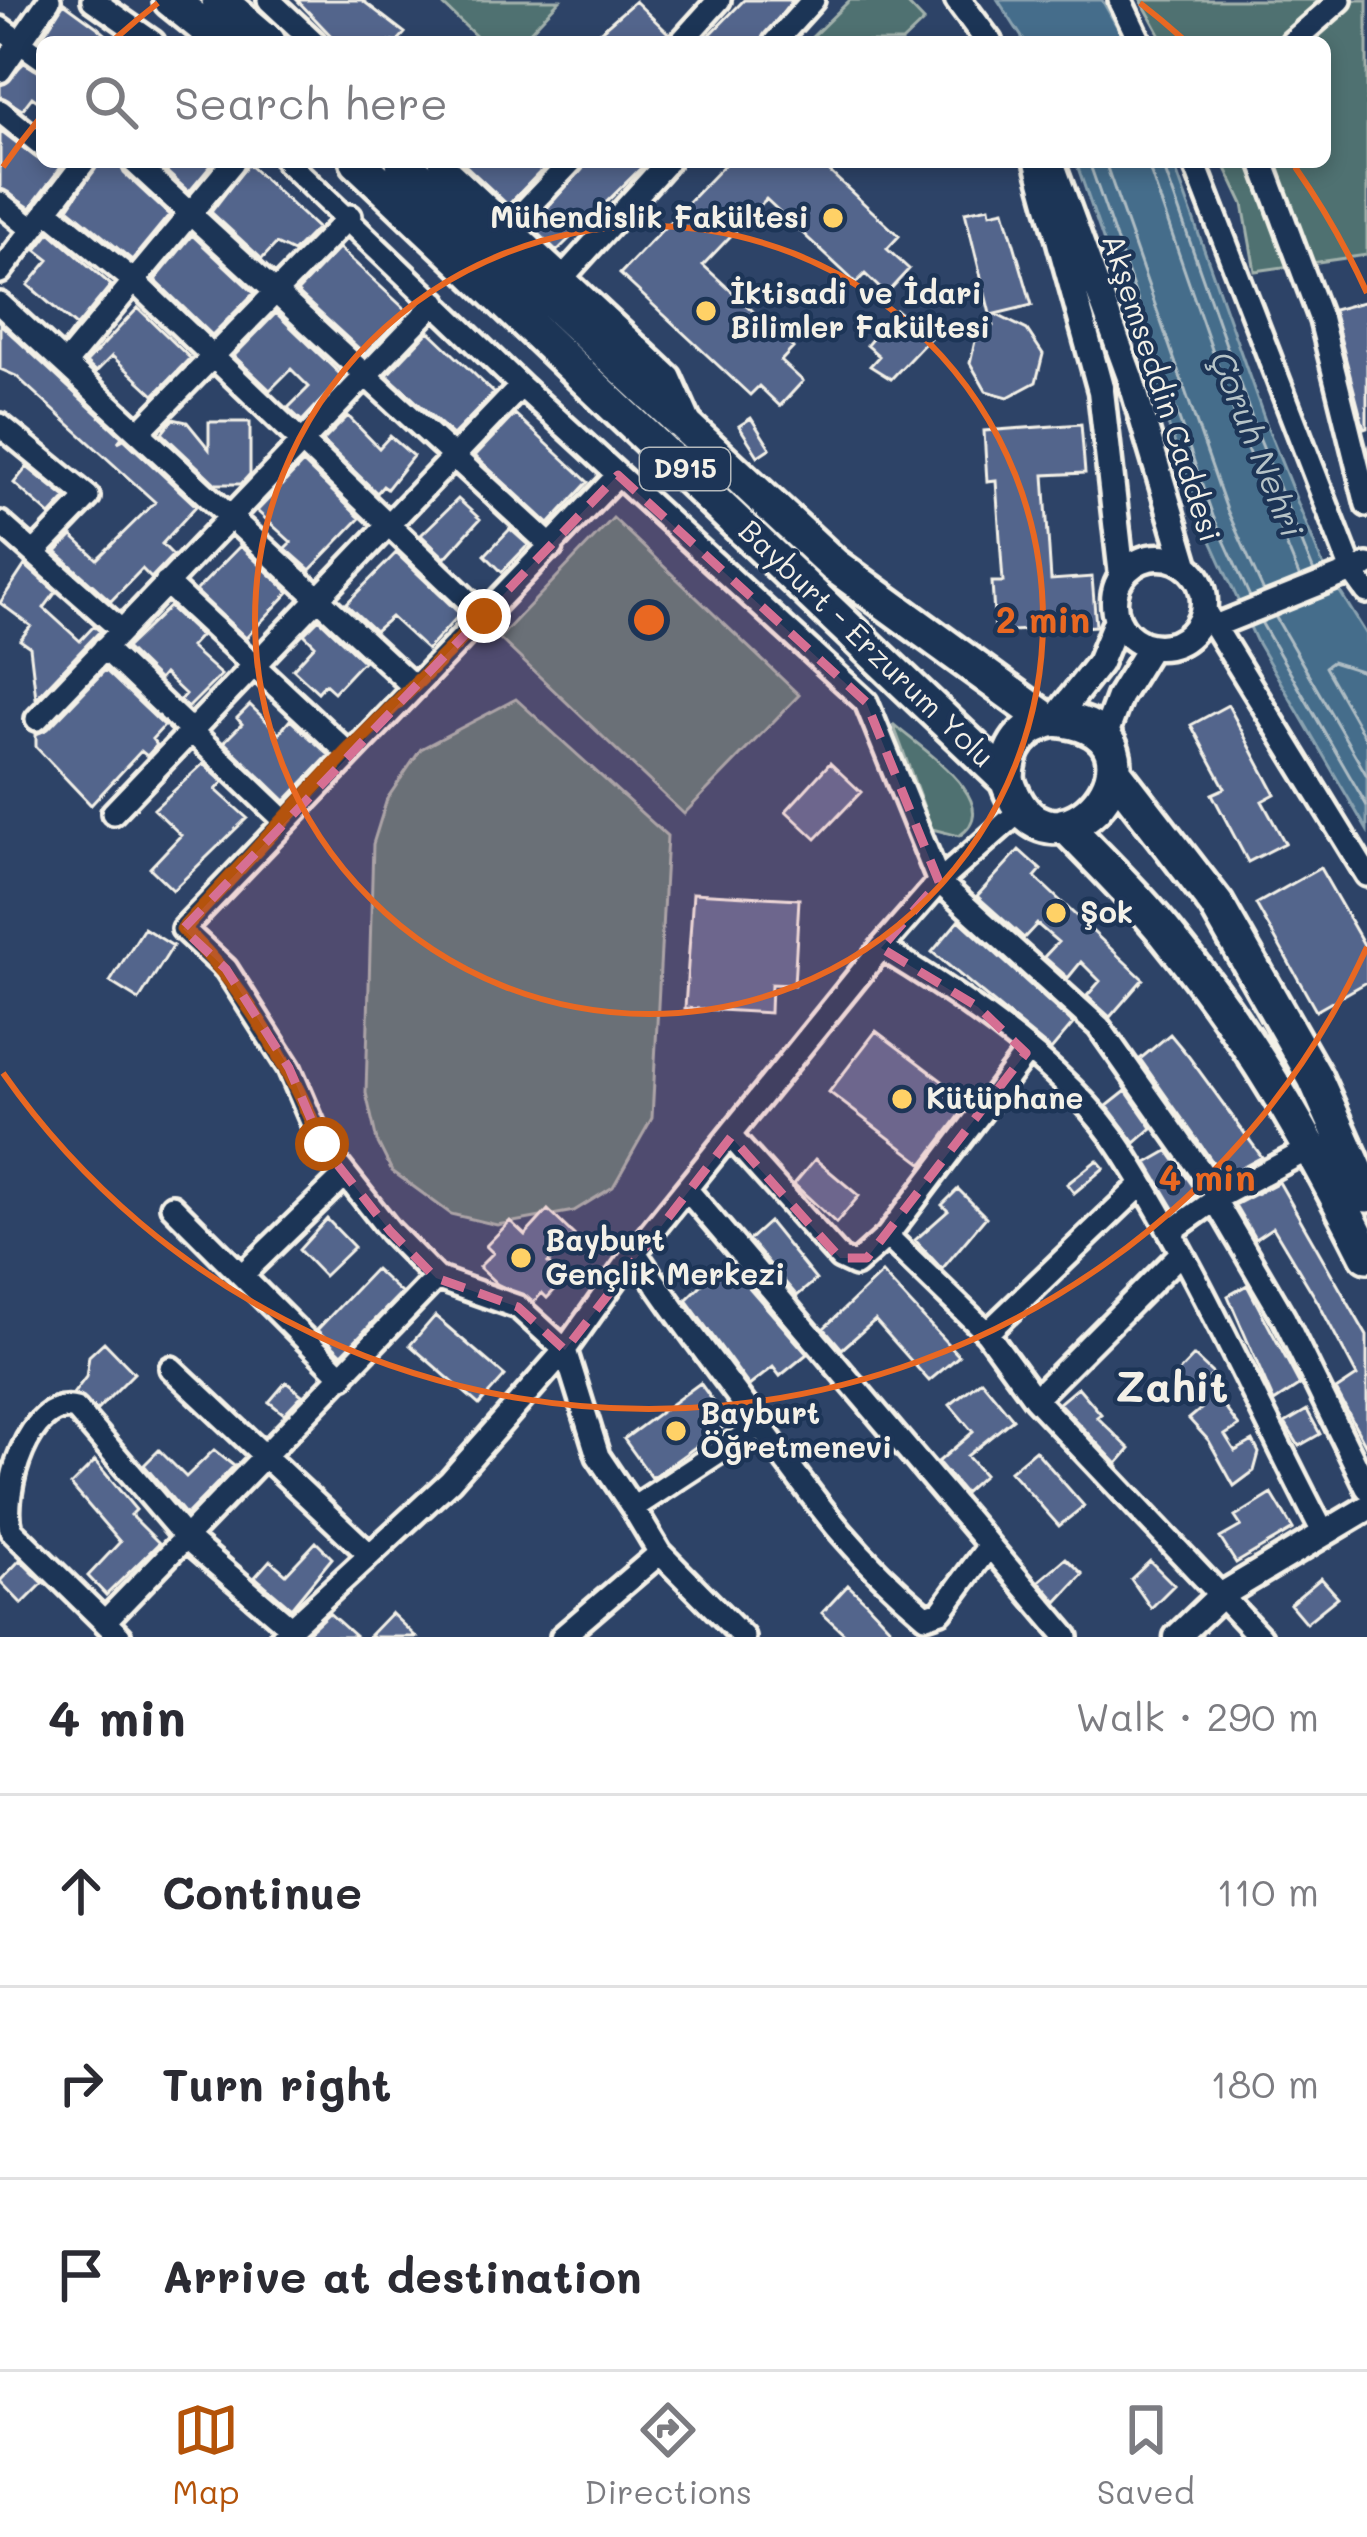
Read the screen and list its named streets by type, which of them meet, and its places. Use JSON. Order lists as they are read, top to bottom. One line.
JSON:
{"streets":{"highway":["D915","Bayburt - Erzurum Yolu"],"street":["Akşemseddin Caddesi"]},"crossings":[["Akşemseddin Caddesi","Bayburt - Erzurum Yolu"]],"districts":["Zahit"],"water":["Çoruh Nehri"],"places":["Mühendislik Fakültesi","İktisadi ve İdari Bilimler Fakültesi","Şok","Kütüphane","Bayburt Gençlik Merkezi","Bayburt Öğretmenevi"],"page":{"search":"Search here","heading":["4 min","Walk · 290 m"],"list":[["Continue","110 m"],["Turn right","180 m"],"Arrive at destination"],"nav":["Map","Directions","Saved"]},"rings":["2 min","4 min"]}
